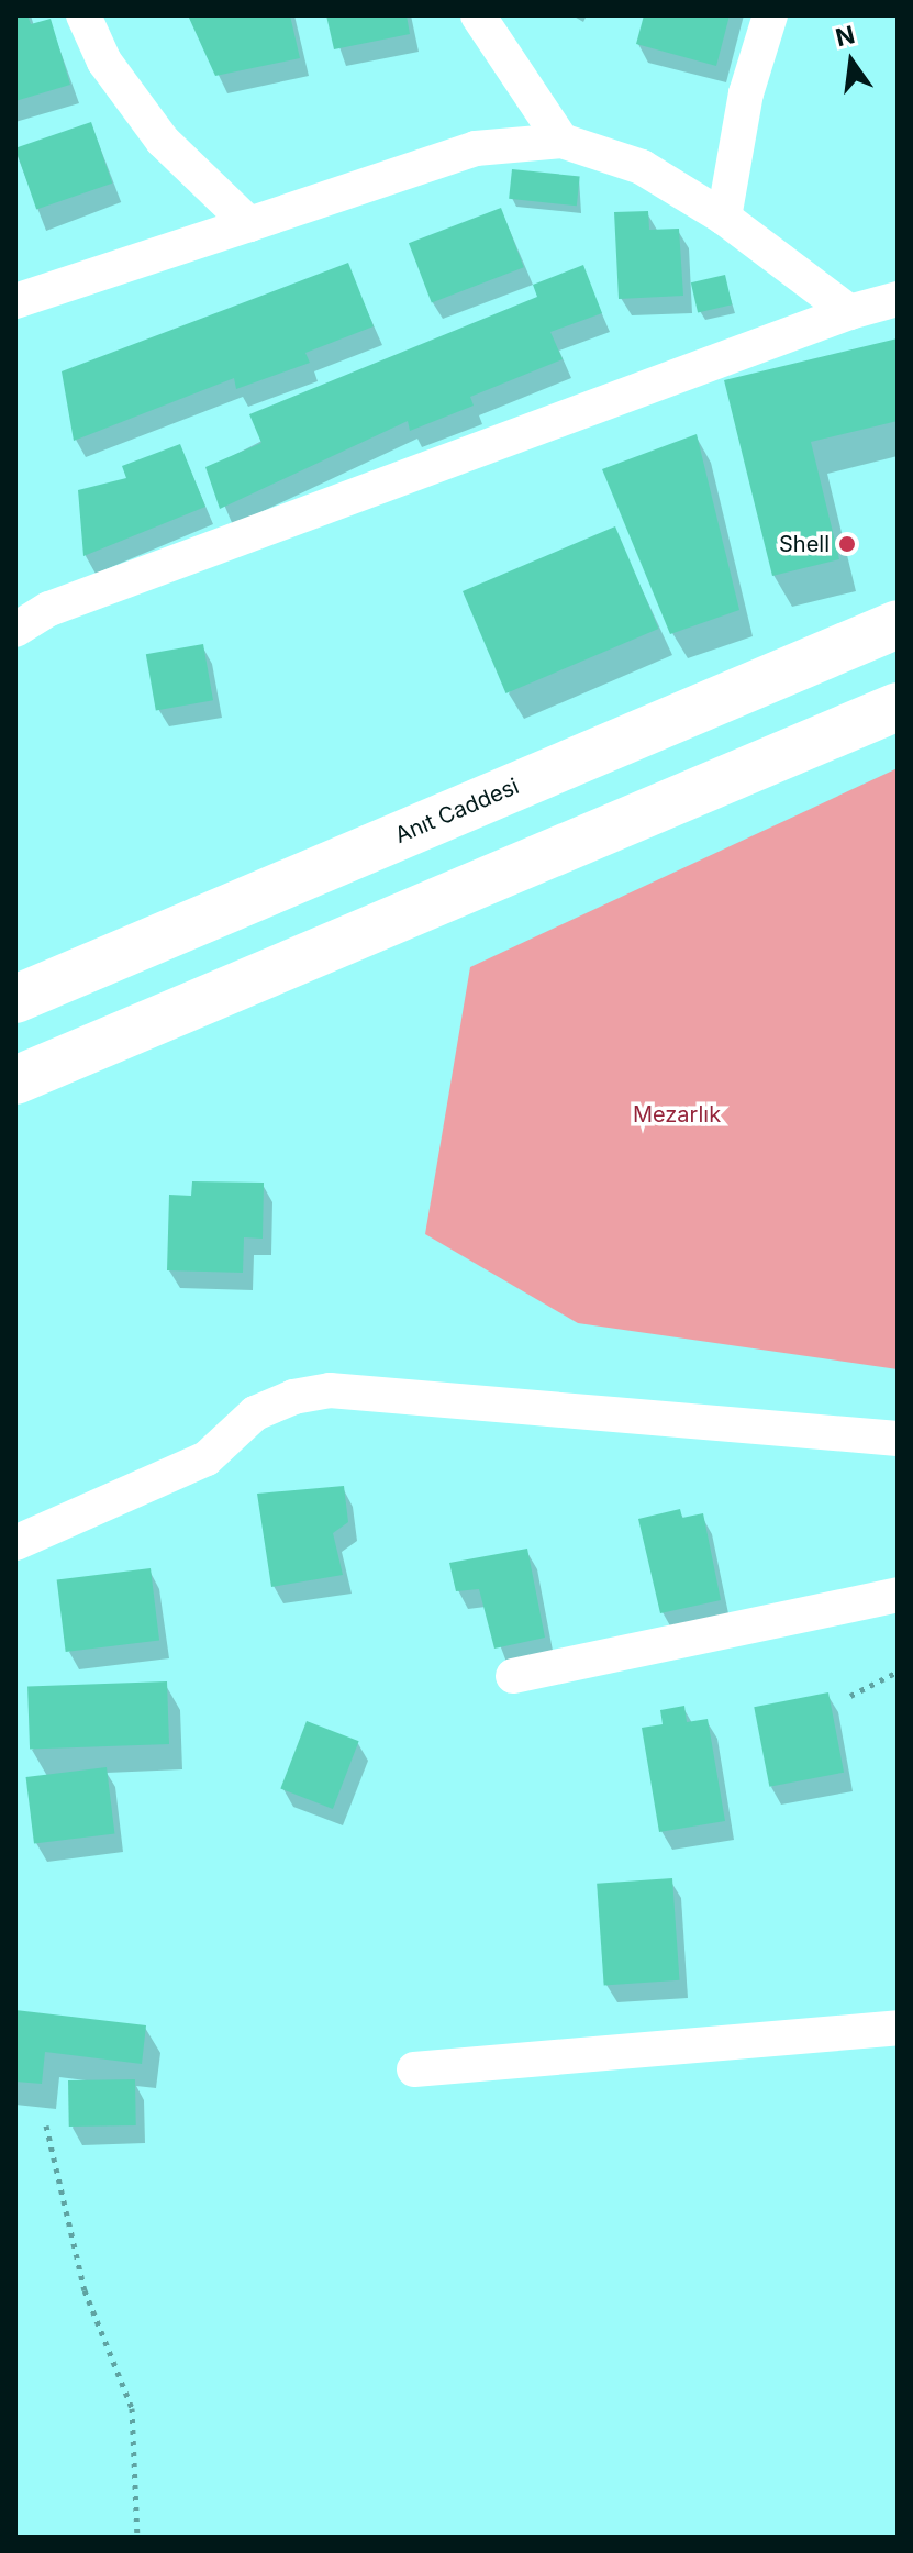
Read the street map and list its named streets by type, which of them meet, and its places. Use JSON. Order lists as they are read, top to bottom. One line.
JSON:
{"streets":{"main road":["Anıt Caddesi"]},"parks":["Mezarlık"],"places":["Shell"],"north":"top"}
